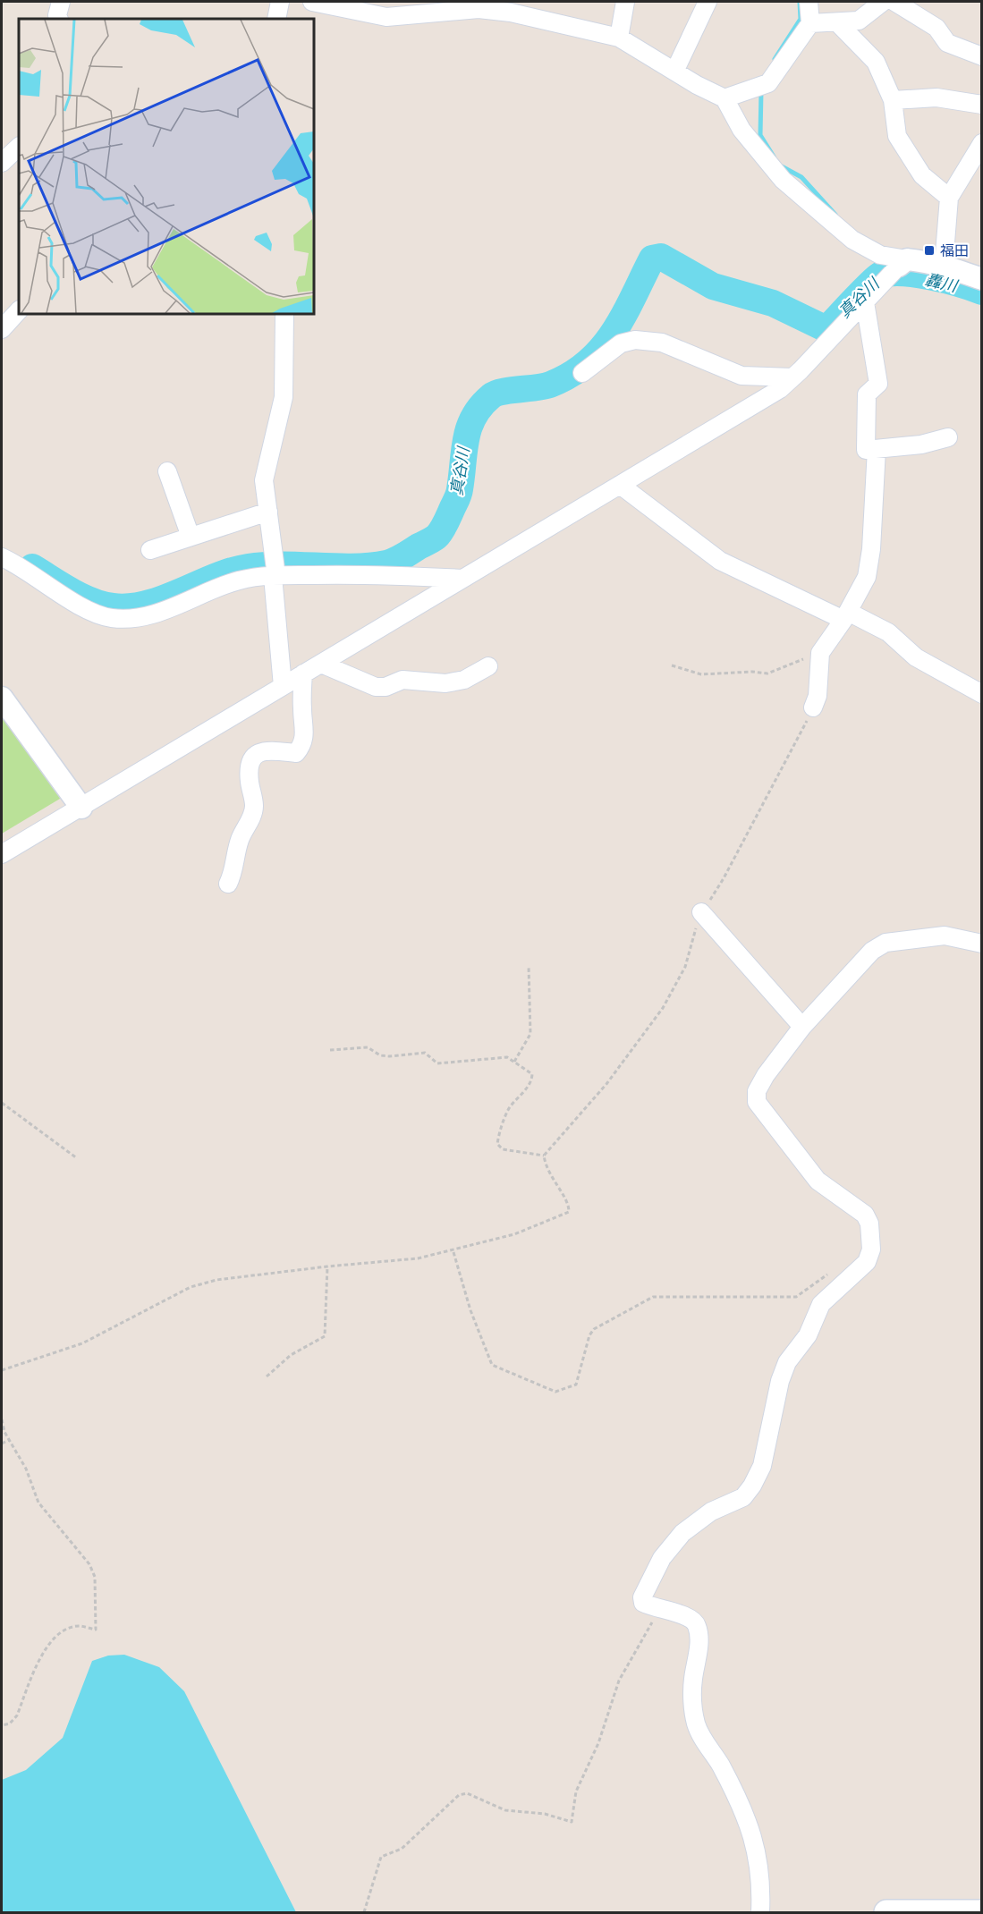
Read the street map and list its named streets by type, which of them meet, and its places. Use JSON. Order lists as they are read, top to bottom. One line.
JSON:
{"water":["轟川","真谷川"],"places":{"transit":["福田"]}}
